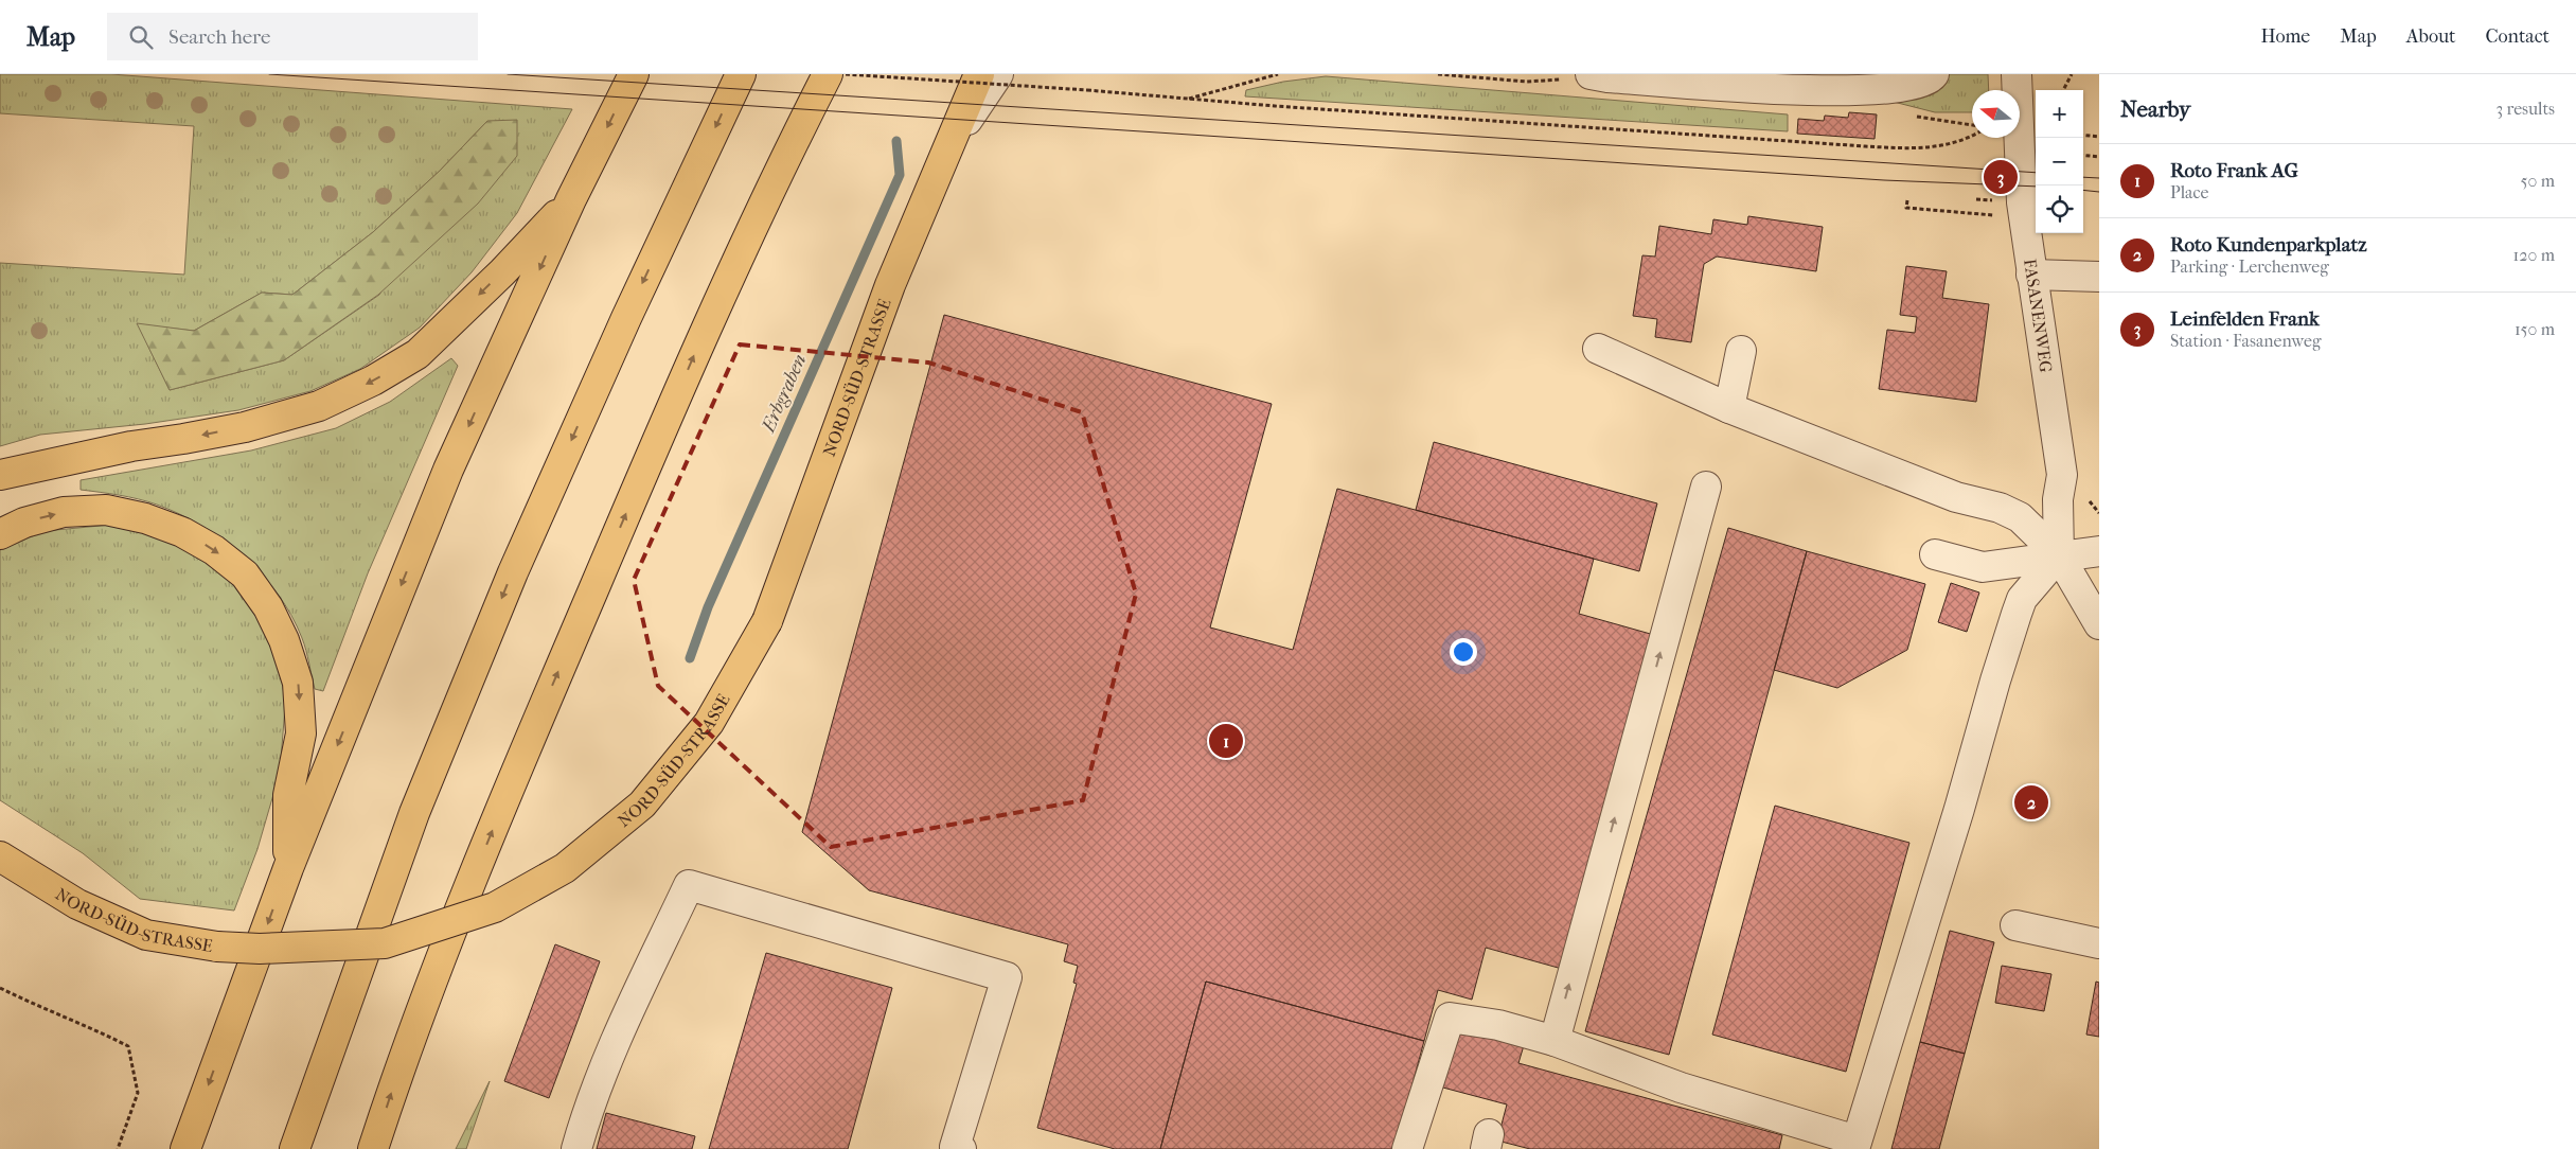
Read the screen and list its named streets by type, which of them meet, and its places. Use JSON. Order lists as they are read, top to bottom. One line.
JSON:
{"streets":{"main road":["NORD-SÜD-STRASSE"],"street":["FASANENWEG"]},"water":["Erbgraben"],"north":"left","page":{"header":"Map","search":"Search here","nav":["Home","Map","About","Contact"],"heading":["Nearby","3 results"],"map_buttons":["+","−"],"list":[{"mark":"1","name":"Roto Frank AG","note":"Place","value":"50 m"},{"mark":"2","name":"Roto Kundenparkplatz","note":"Parking · Lerchenweg","value":"120 m"},{"mark":"3","name":"Leinfelden Frank","note":"Station · Fasanenweg","value":"150 m"}],"pins":["3","1","2"]}}
